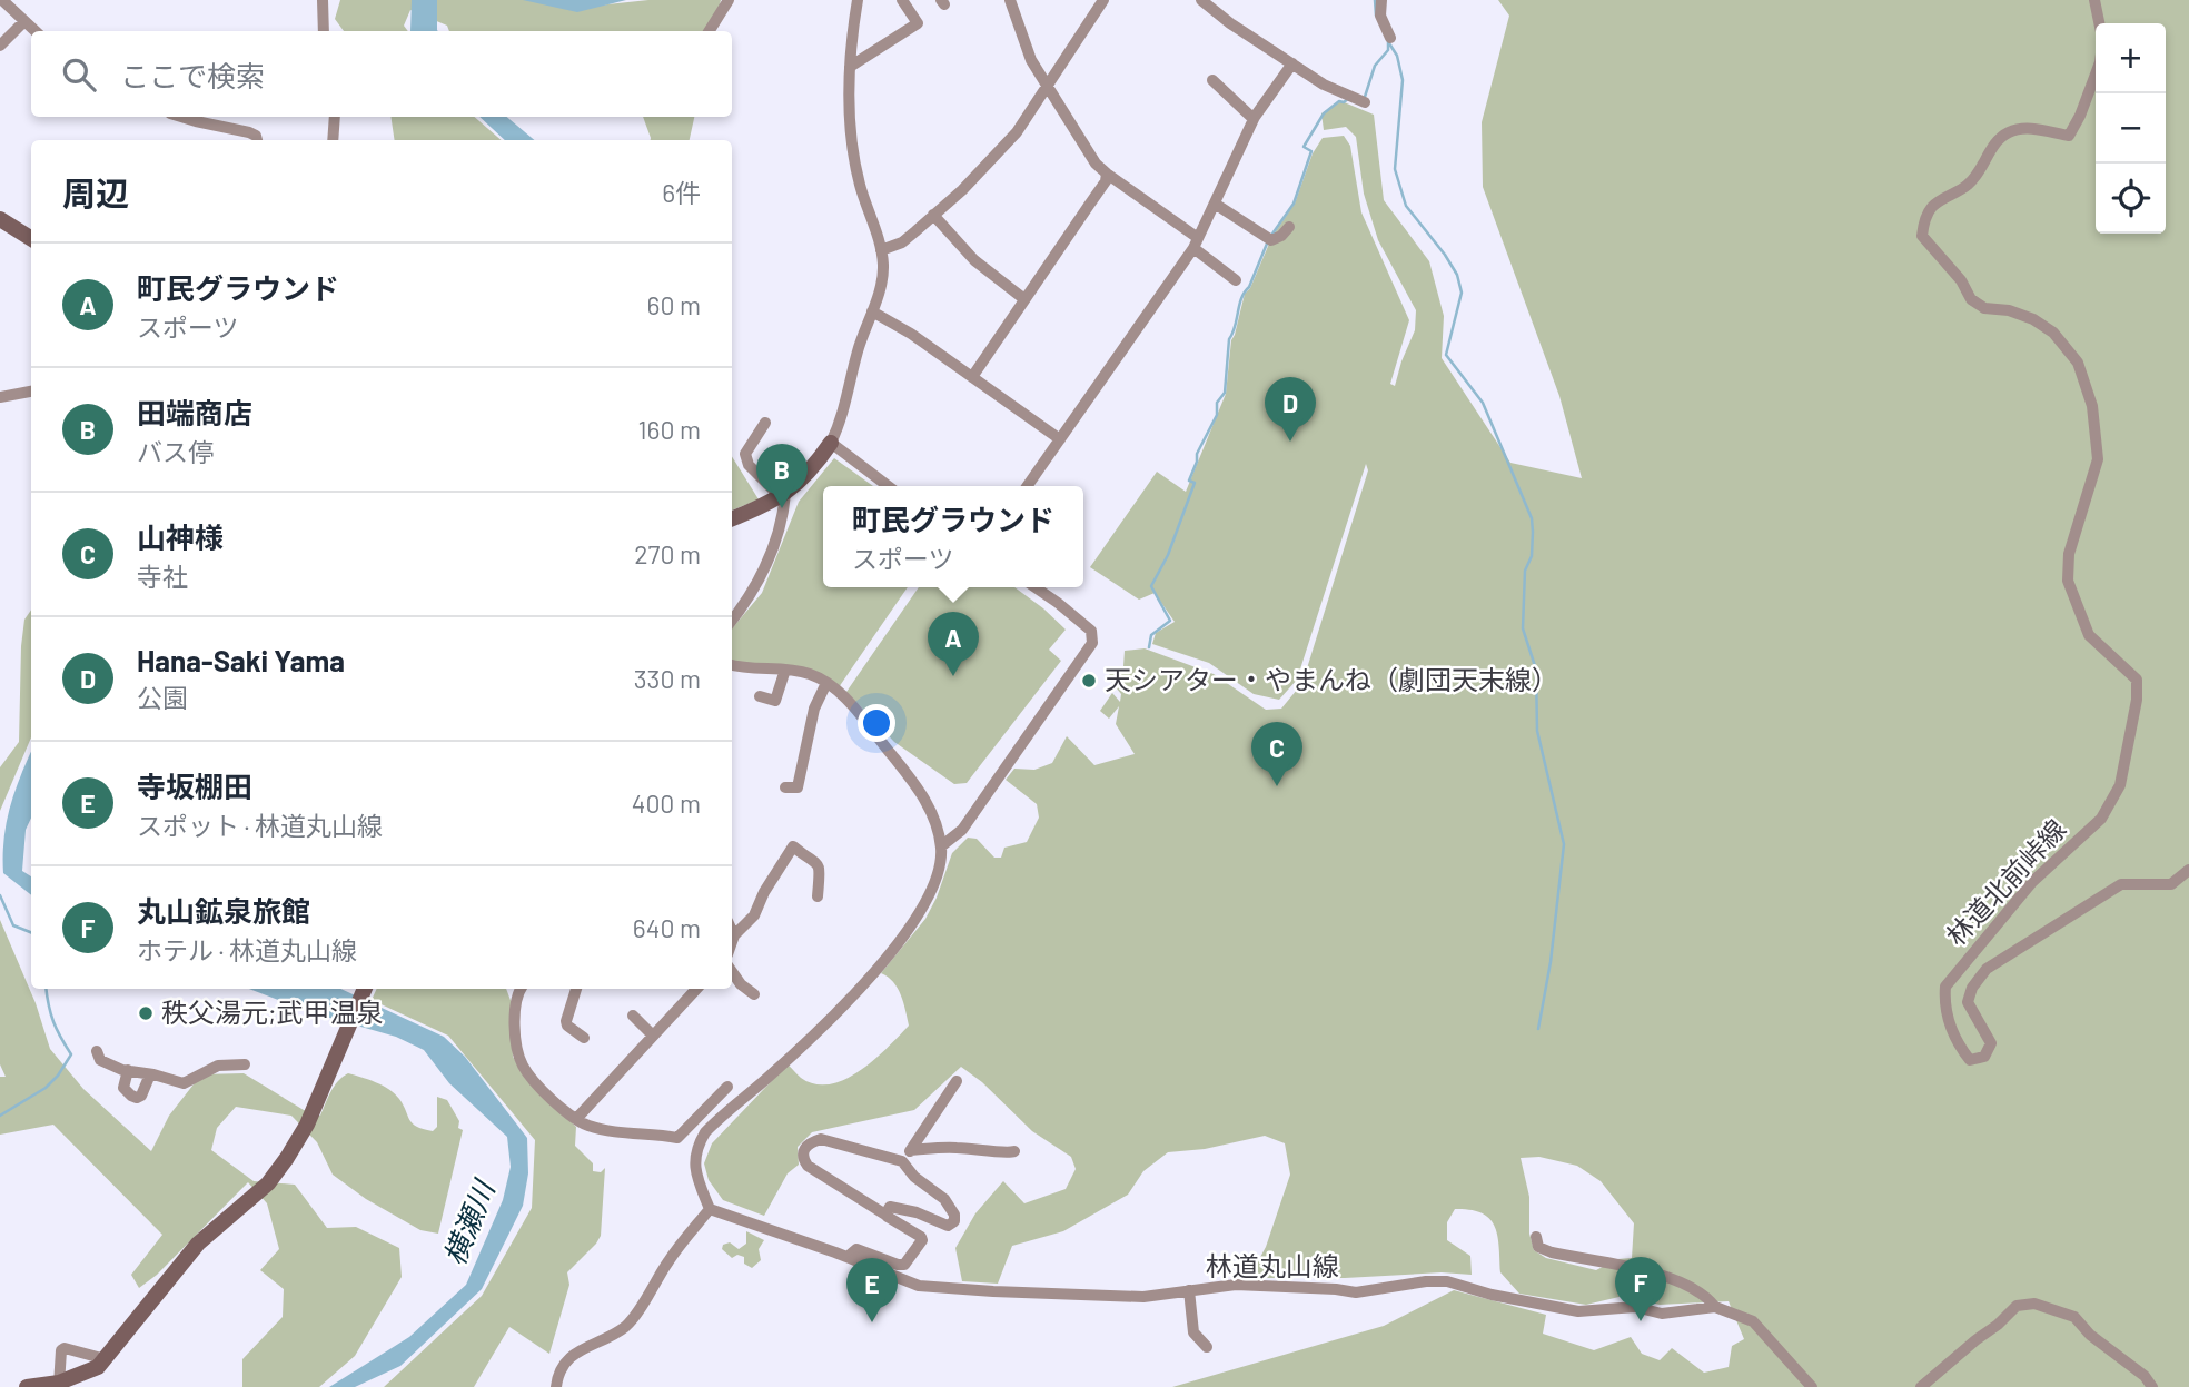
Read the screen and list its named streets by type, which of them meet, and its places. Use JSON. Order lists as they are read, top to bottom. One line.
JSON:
{"streets":{"street":["林道北前峠線","林道丸山線"]},"water":["横瀬川"],"places":["天シアター・やまんね（劇団天末線）","秩父湯元;武甲温泉"],"page":{"map_buttons":["+","−"],"search":"ここで検索","heading":["周辺","6件"],"list":[{"mark":"A","name":"町民グラウンド","note":"スポーツ","value":"60 m"},{"mark":"B","name":"田端商店","note":"バス停","value":"160 m"},{"mark":"C","name":"山神様","note":"寺社","value":"270 m"},{"mark":"D","name":"Hana-Saki Yama","note":"公園","value":"330 m"},{"mark":"E","name":"寺坂棚田","note":"スポット · 林道丸山線","value":"400 m"},{"mark":"F","name":"丸山鉱泉旅館","note":"ホテル · 林道丸山線","value":"640 m"}],"pins":["D","B","A","C","F","E"],"popup":["町民グラウンド","スポーツ"]}}
